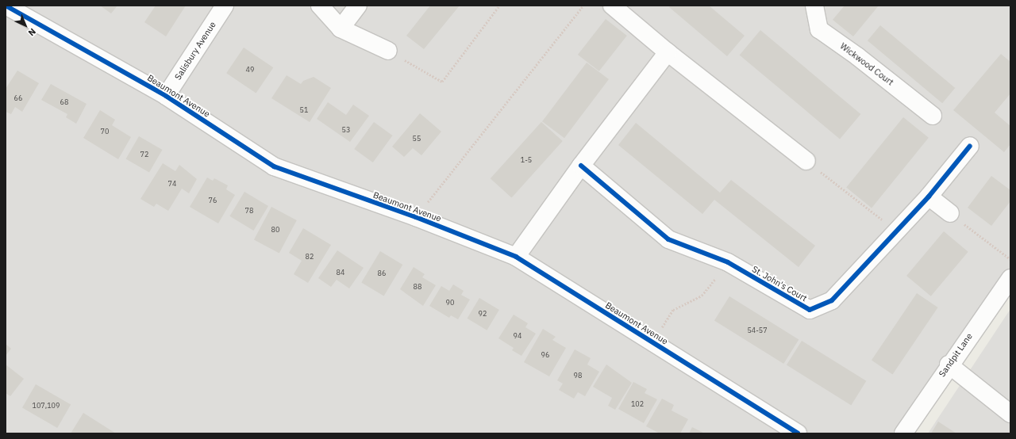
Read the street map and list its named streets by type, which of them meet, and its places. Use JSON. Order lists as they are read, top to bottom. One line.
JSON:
{"streets":{"street":["Salisbury Avenue","Wickwood Court","Beaumont Avenue","St. John's Court","Sandpit Lane"]},"crossings":[["Salisbury Avenue","Beaumont Avenue"]],"house_numbers":["49","66","68","51","53","70","55","72","1-5","74","76","78","80","82","84","86","88","90","92","54-57","94","96","98","102","107,109"],"north":"bottom right"}
